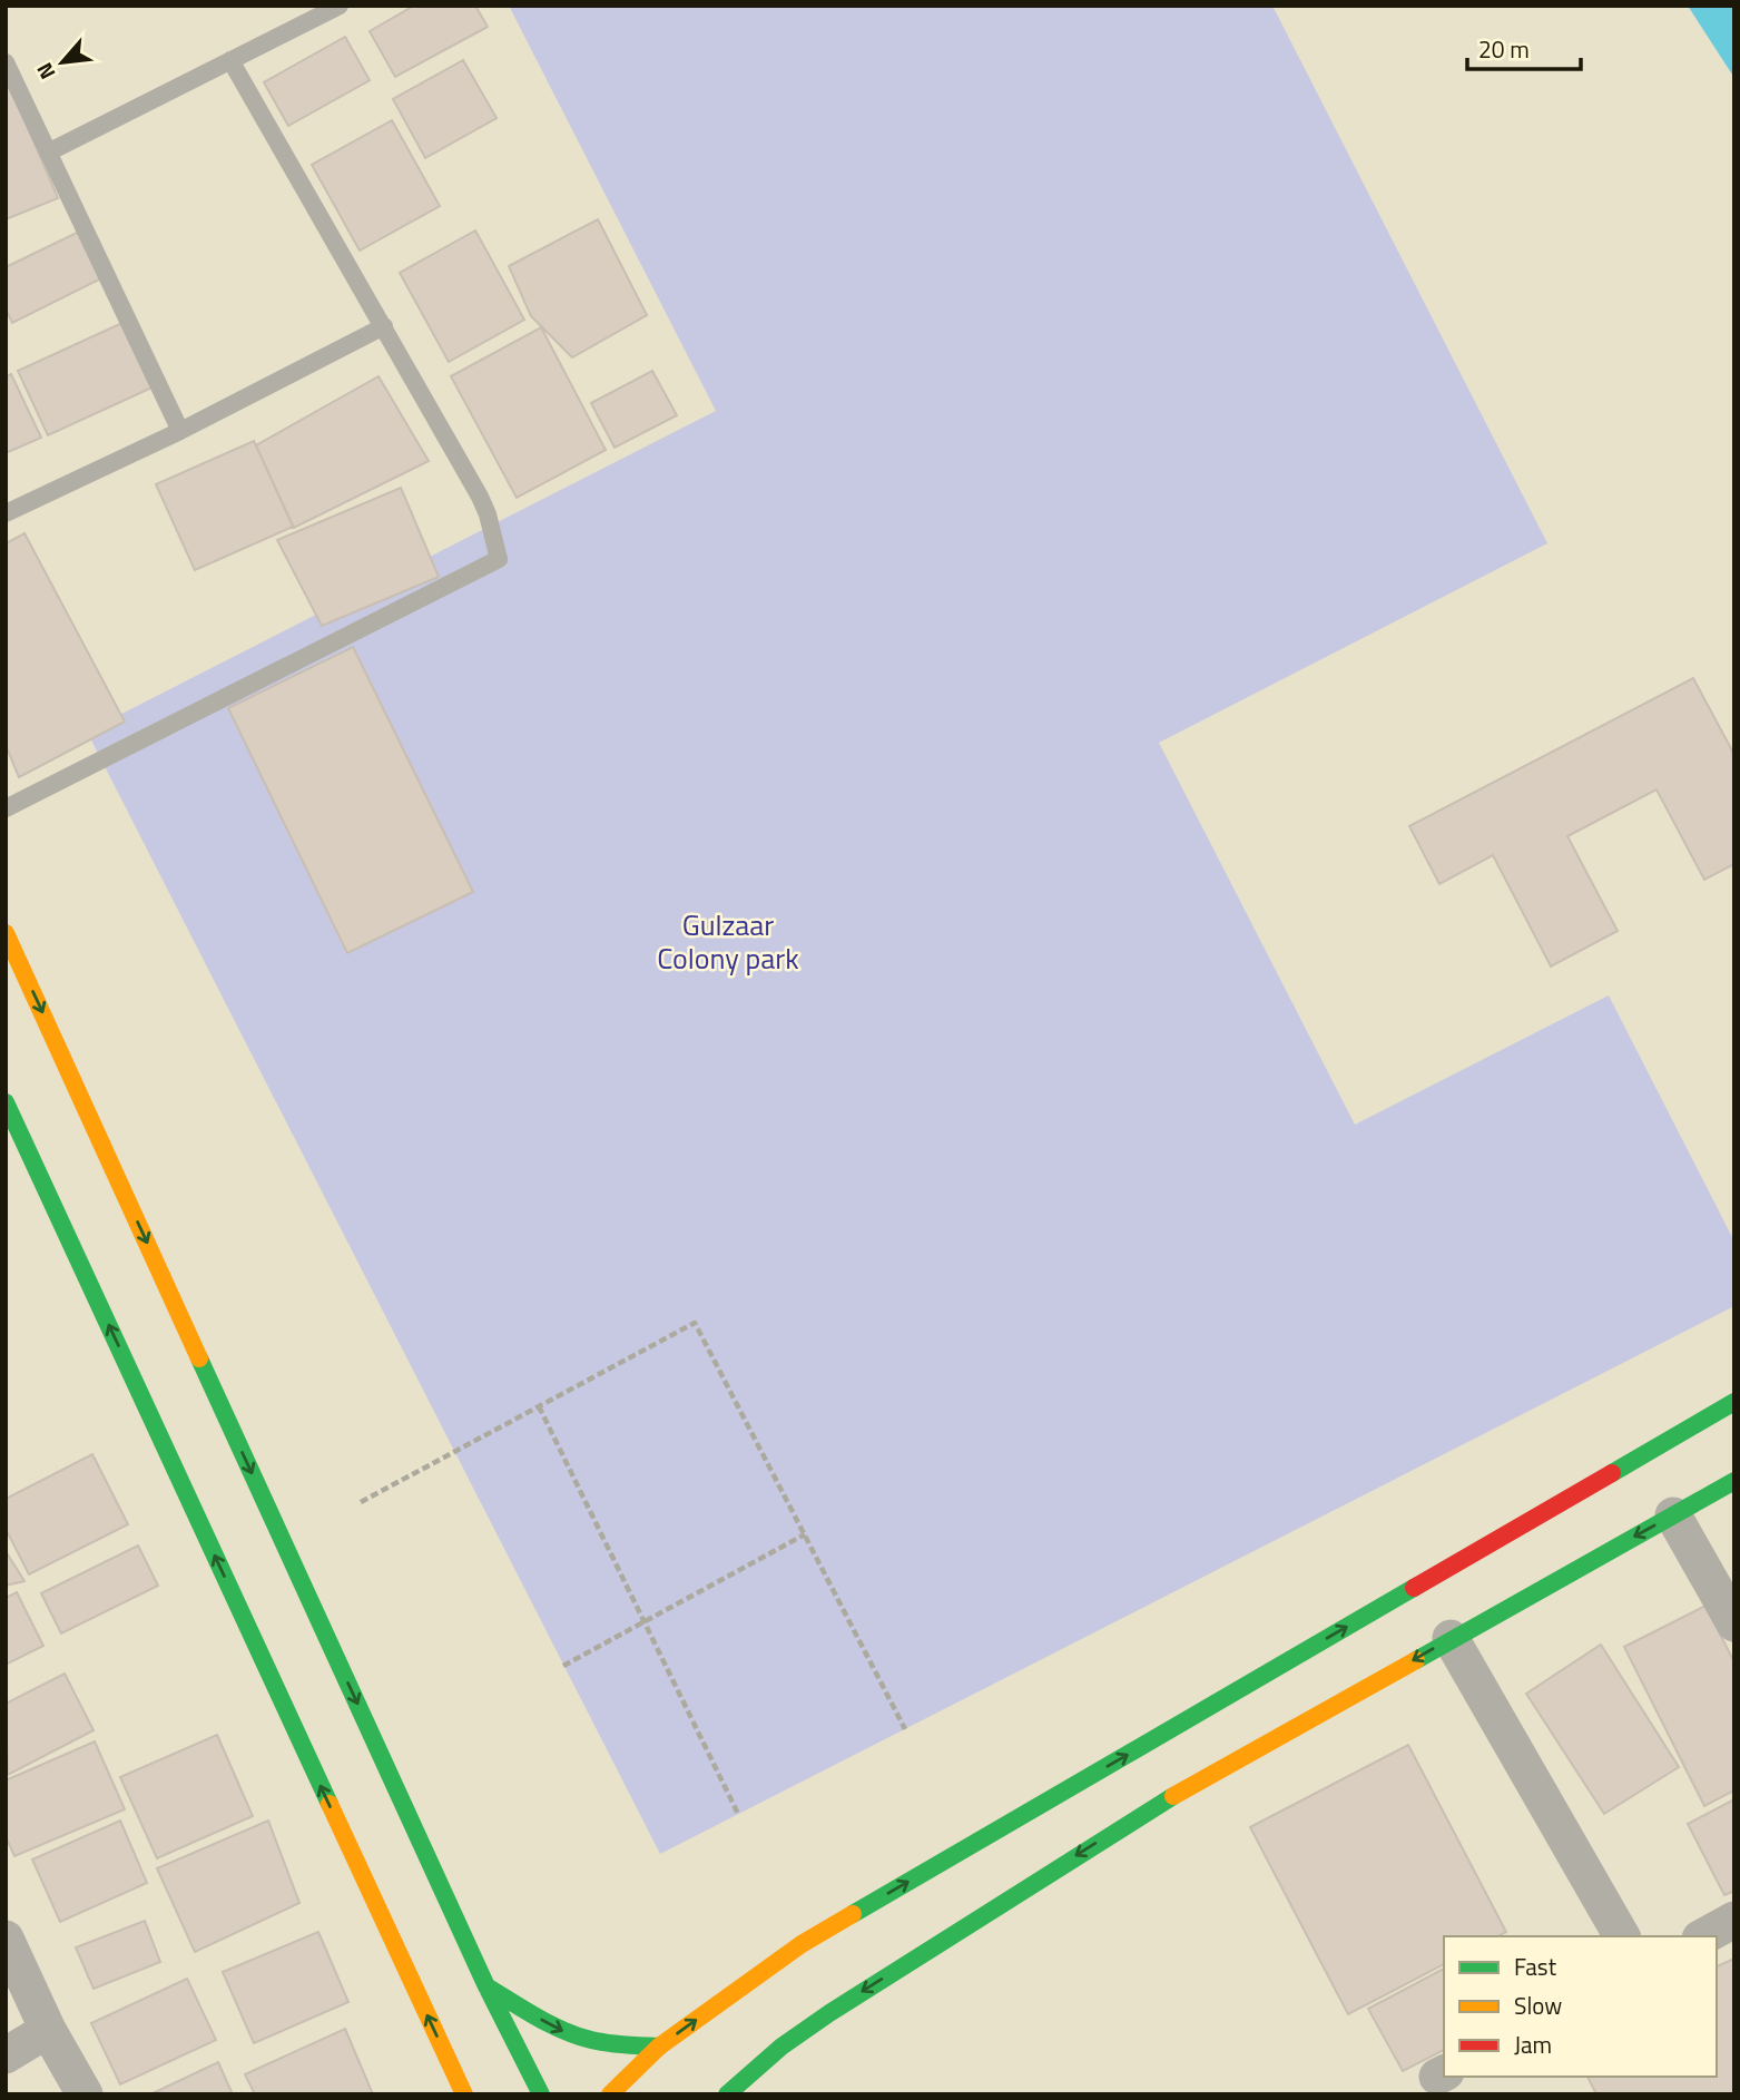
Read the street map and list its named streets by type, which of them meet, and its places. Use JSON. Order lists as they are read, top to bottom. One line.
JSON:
{"parks":["Gulzaar Colony park"],"legend":["Fast","Slow","Jam"],"scale_bar":"20 m","north":"bottom left"}
